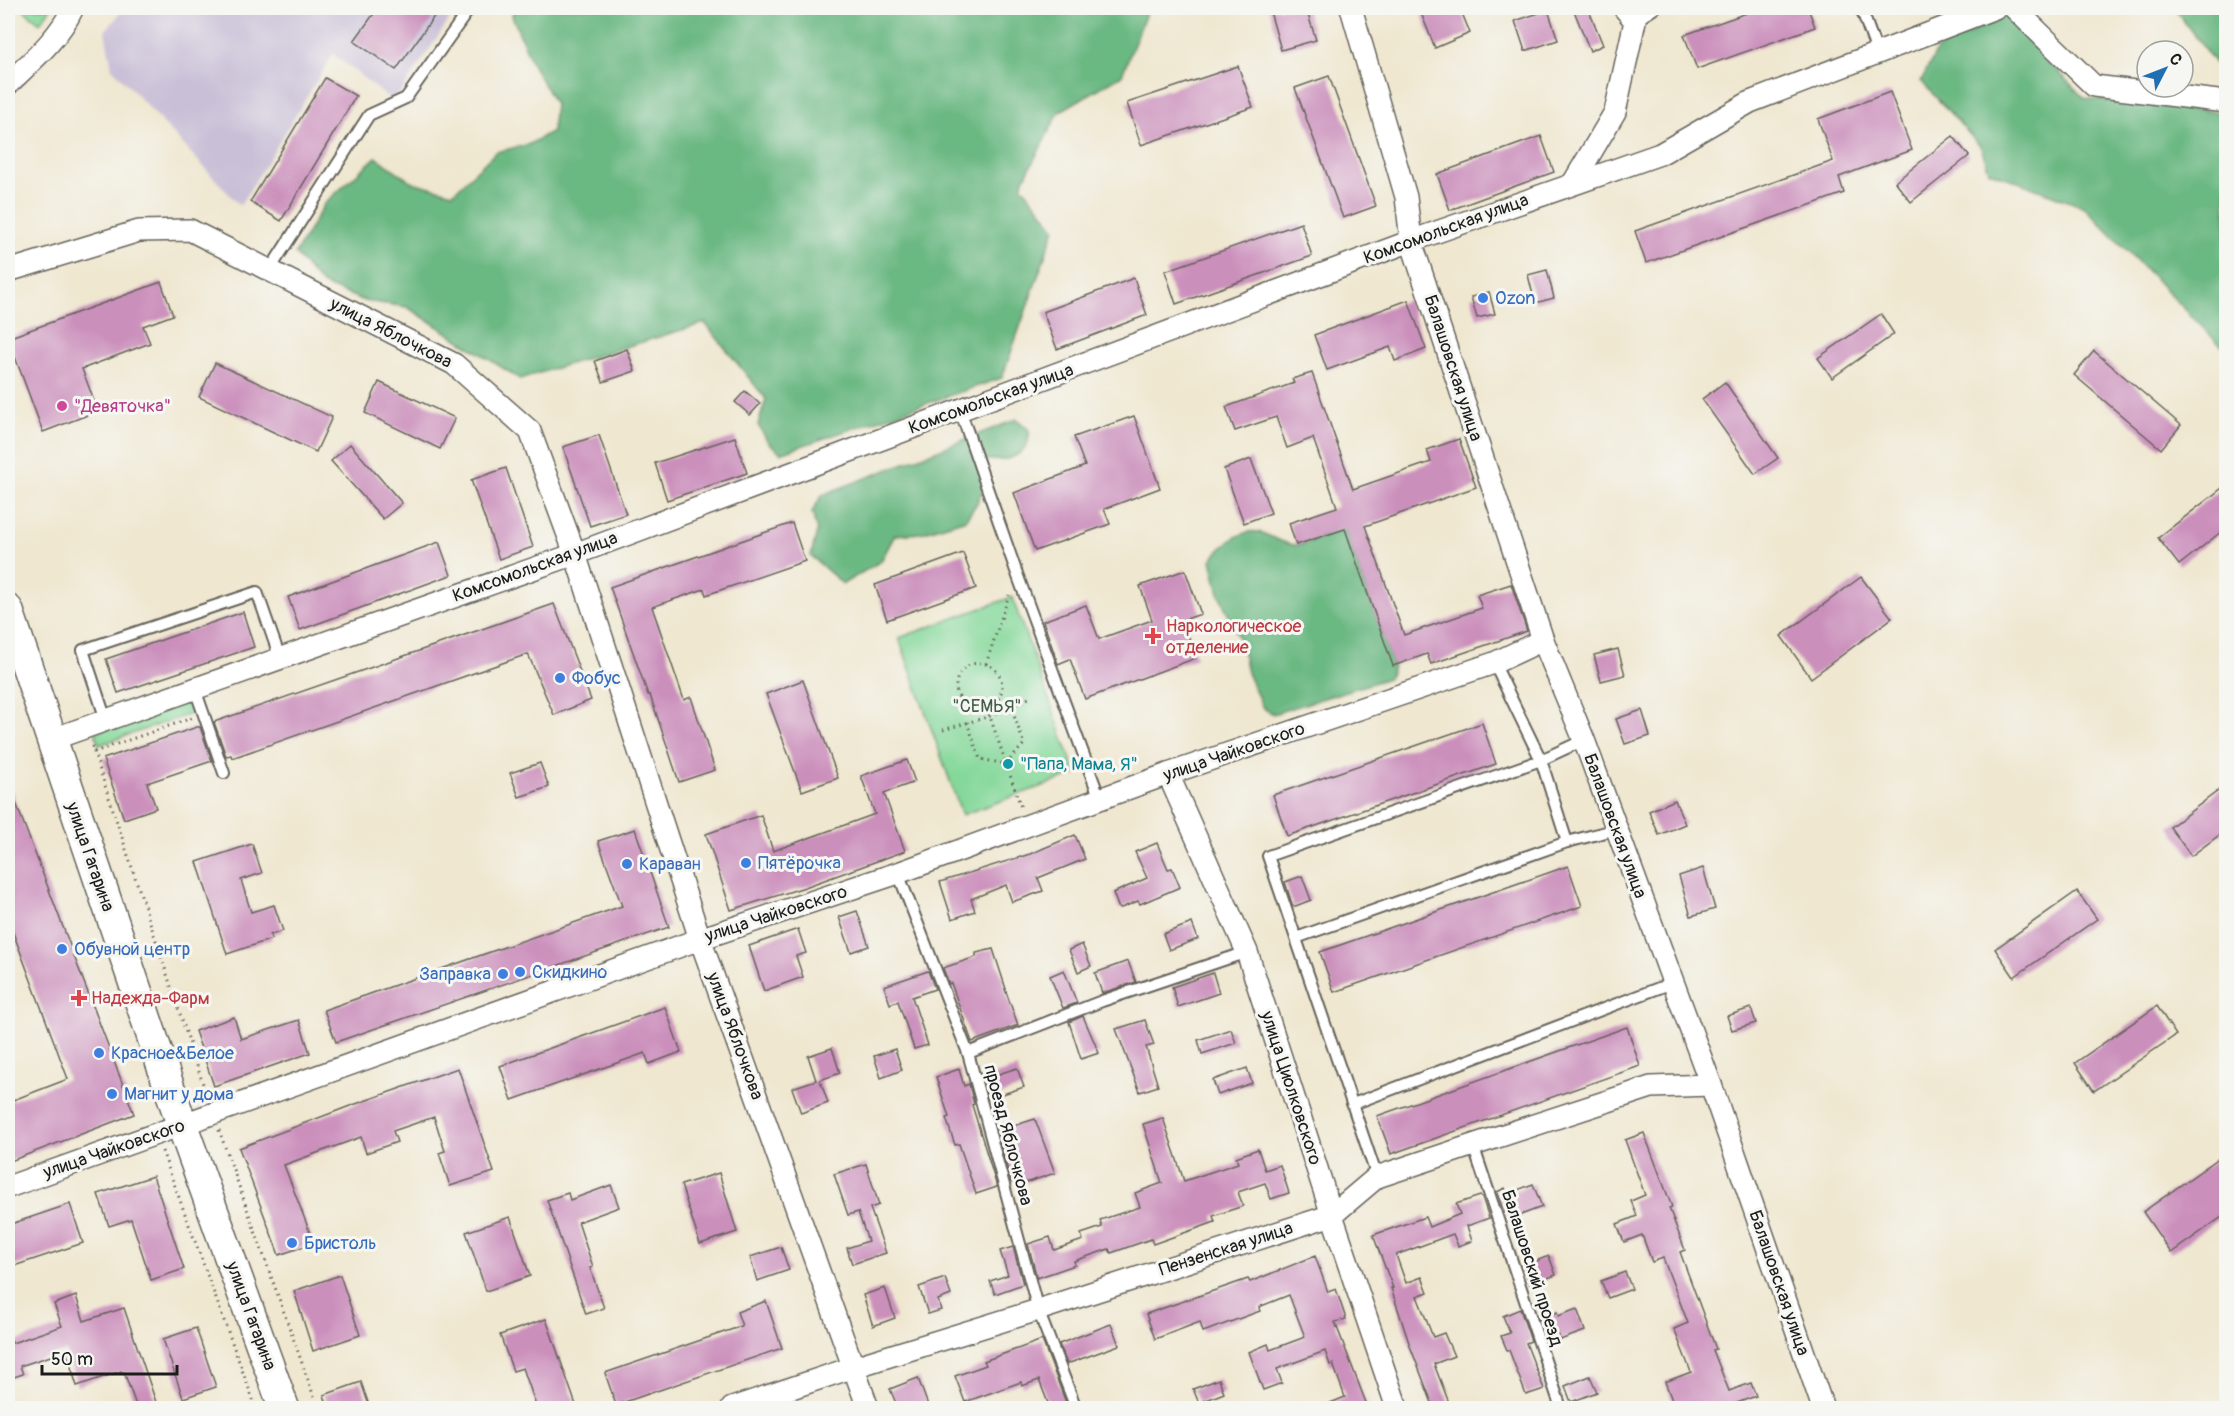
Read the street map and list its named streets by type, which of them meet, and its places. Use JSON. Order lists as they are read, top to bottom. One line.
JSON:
{"streets":{"street":["Комсомольская улица","улица Яблочкова","Балашовская улица","улица Чайковского","улица Гагарина","улица Циолковского","Пензенская улица"],"lane":["проезд Яблочкова","Балашовский проезд"]},"crossings":[["Комсомольская улица","улица Яблочкова"],["Комсомольская улица","Балашовская улица"],["Комсомольская улица","улица Гагарина"],["улица Яблочкова","улица Чайковского"],["улица Яблочкова","Пензенская улица"],["Балашовская улица","улица Чайковского"],["Балашовская улица","Пензенская улица"],["улица Чайковского","улица Гагарина"],["улица Чайковского","улица Циолковского"],["улица Чайковского","проезд Яблочкова"],["улица Циолковского","Пензенская улица"],["проезд Яблочкова","Пензенская улица"],["Пензенская улица","Балашовский проезд"]],"parks":["\"СЕМЬЯ\""],"places":{"other":["Ozon","\"Девяточка\"","Фобус","\"Папа, Мама, Я\"","Пятёрочка","Караван","Обувной центр","Скидкино","Заправка","Красное&Белое","Магнит у дома","Бристоль"],"health":["Наркологическое отделение","Надежда-Фарм"]},"scale_bar":"50 m","north":"top right"}
